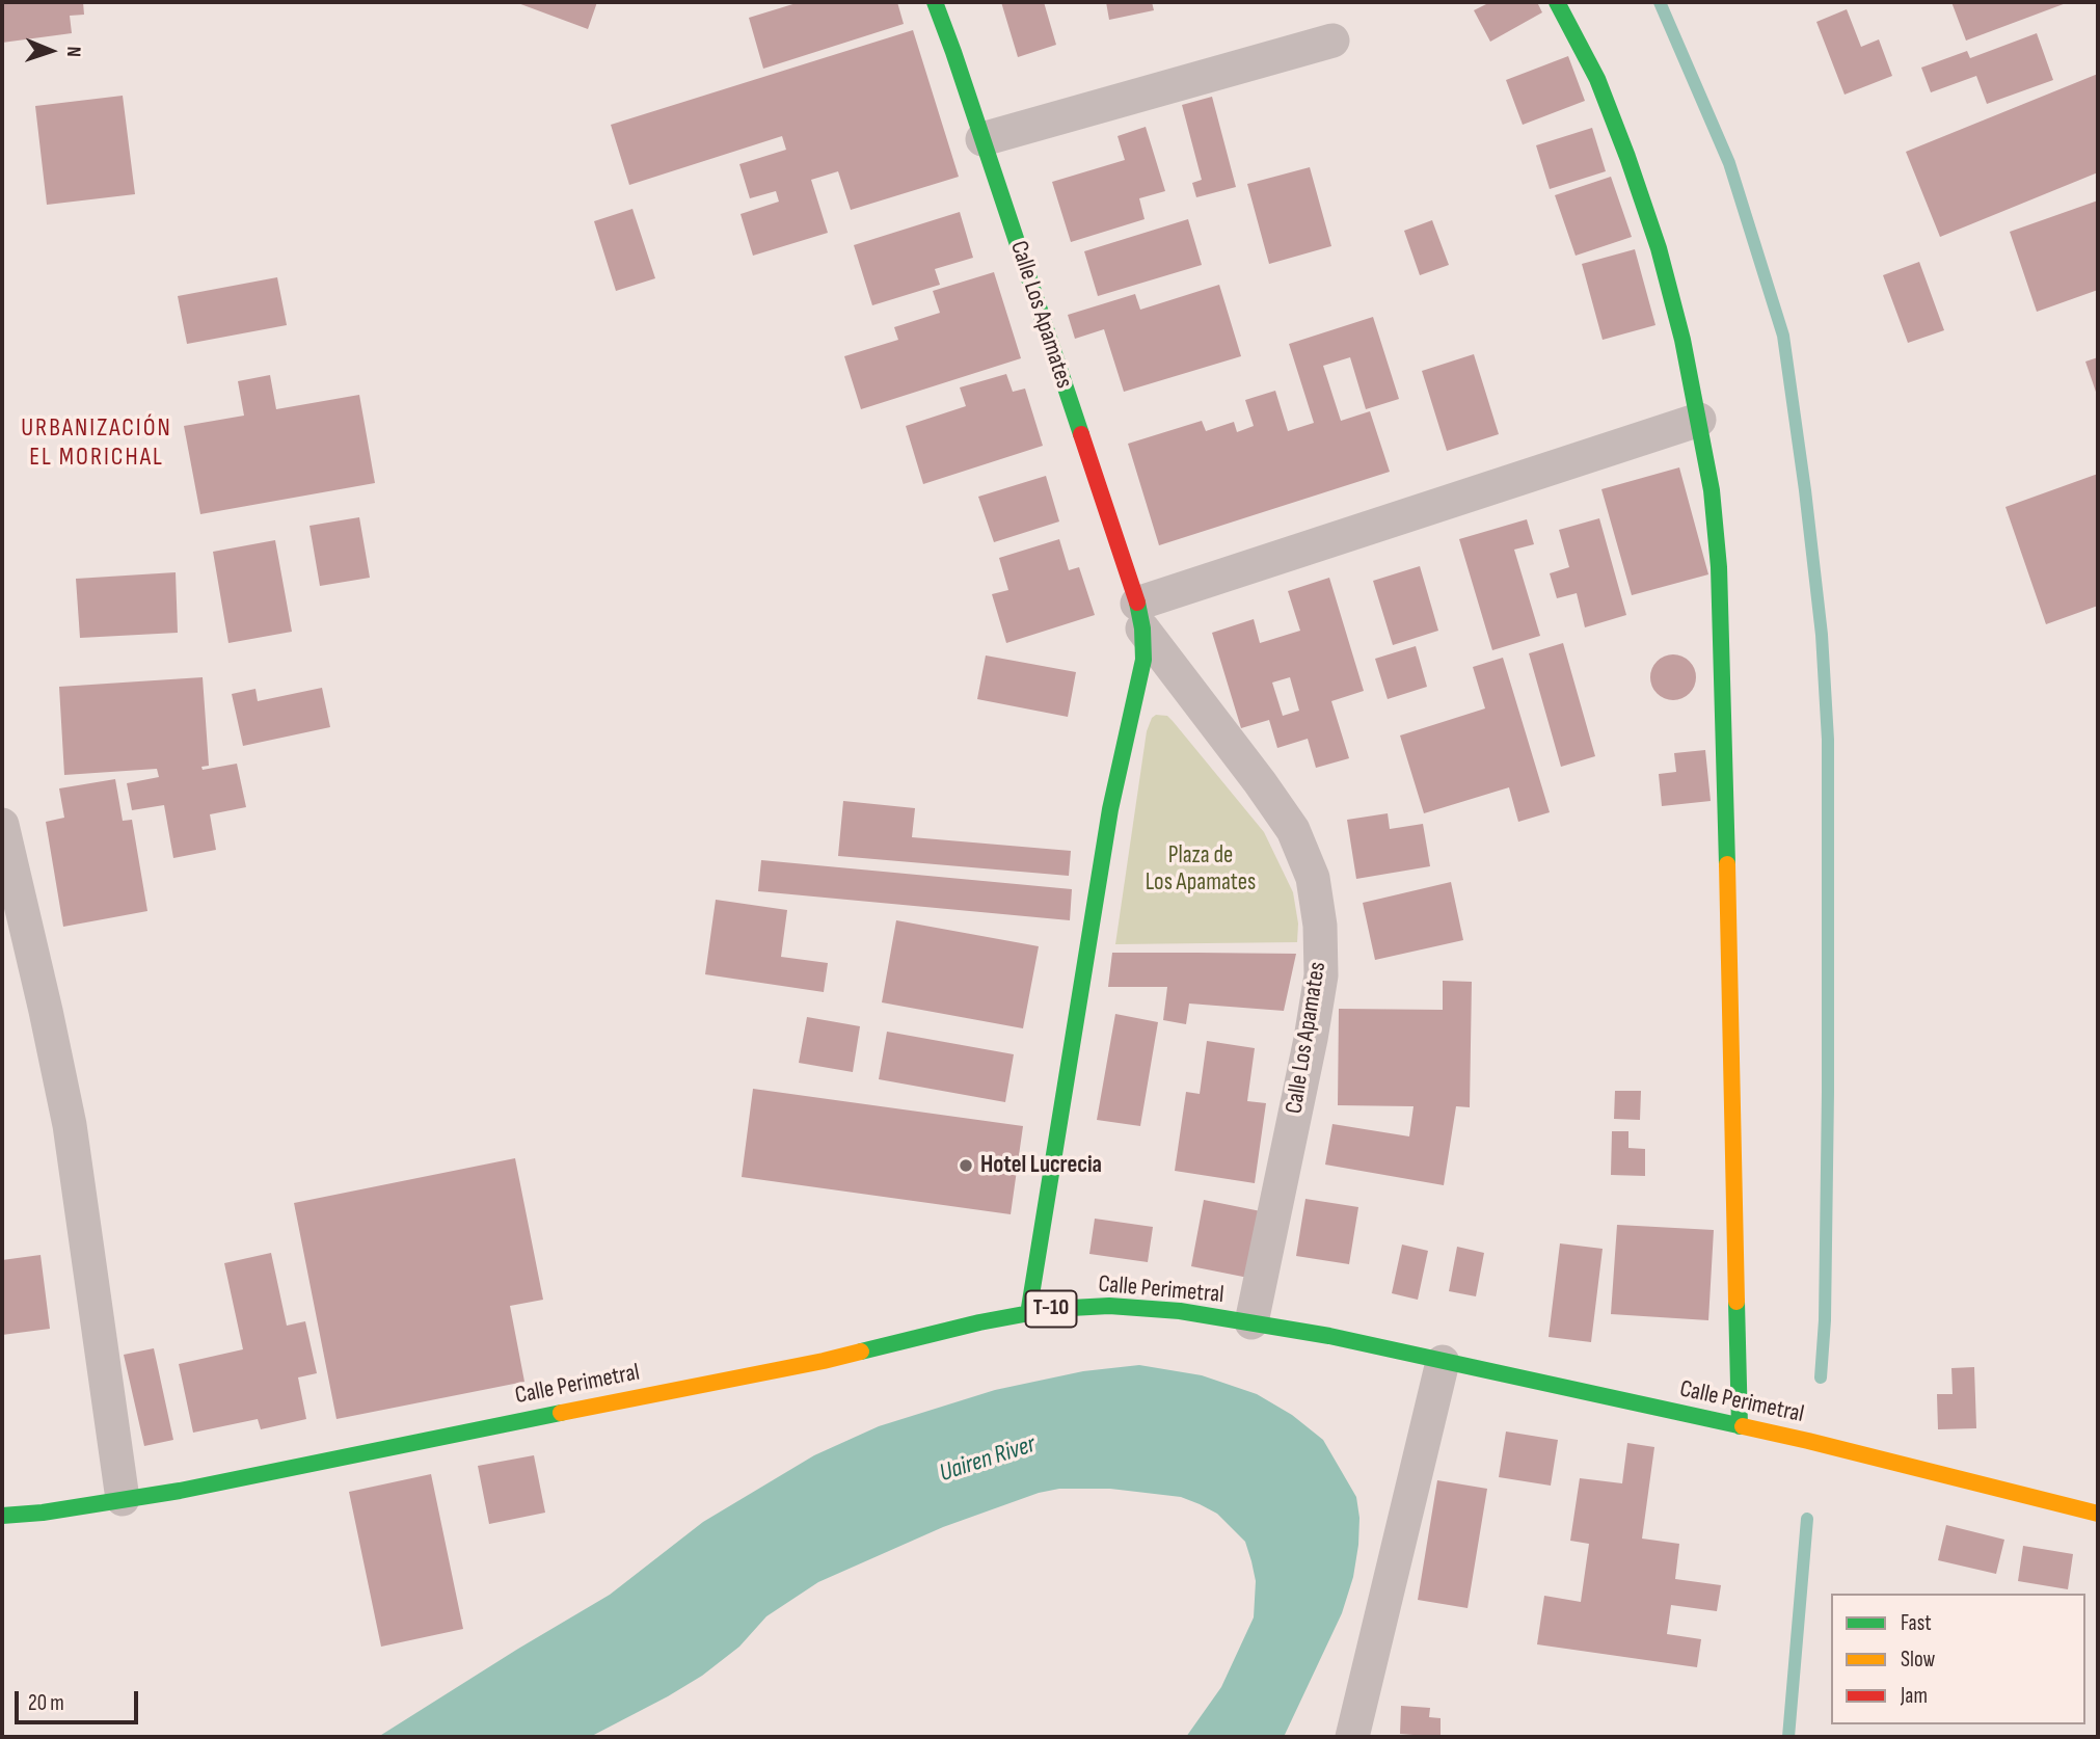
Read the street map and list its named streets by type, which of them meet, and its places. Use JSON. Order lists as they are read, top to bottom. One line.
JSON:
{"streets":{"main road":["Calle Los Apamates","Calle Perimetral","T-10"]},"crossings":[["Calle Los Apamates","Calle Perimetral"]],"districts":["URBANIZACIÓN EL MORICHAL"],"water":["Uairen River"],"parks":["Plaza de Los Apamates"],"places":["Hotel Lucrecia"],"legend":["Fast","Slow","Jam"],"scale_bar":"20 m","north":"right"}
